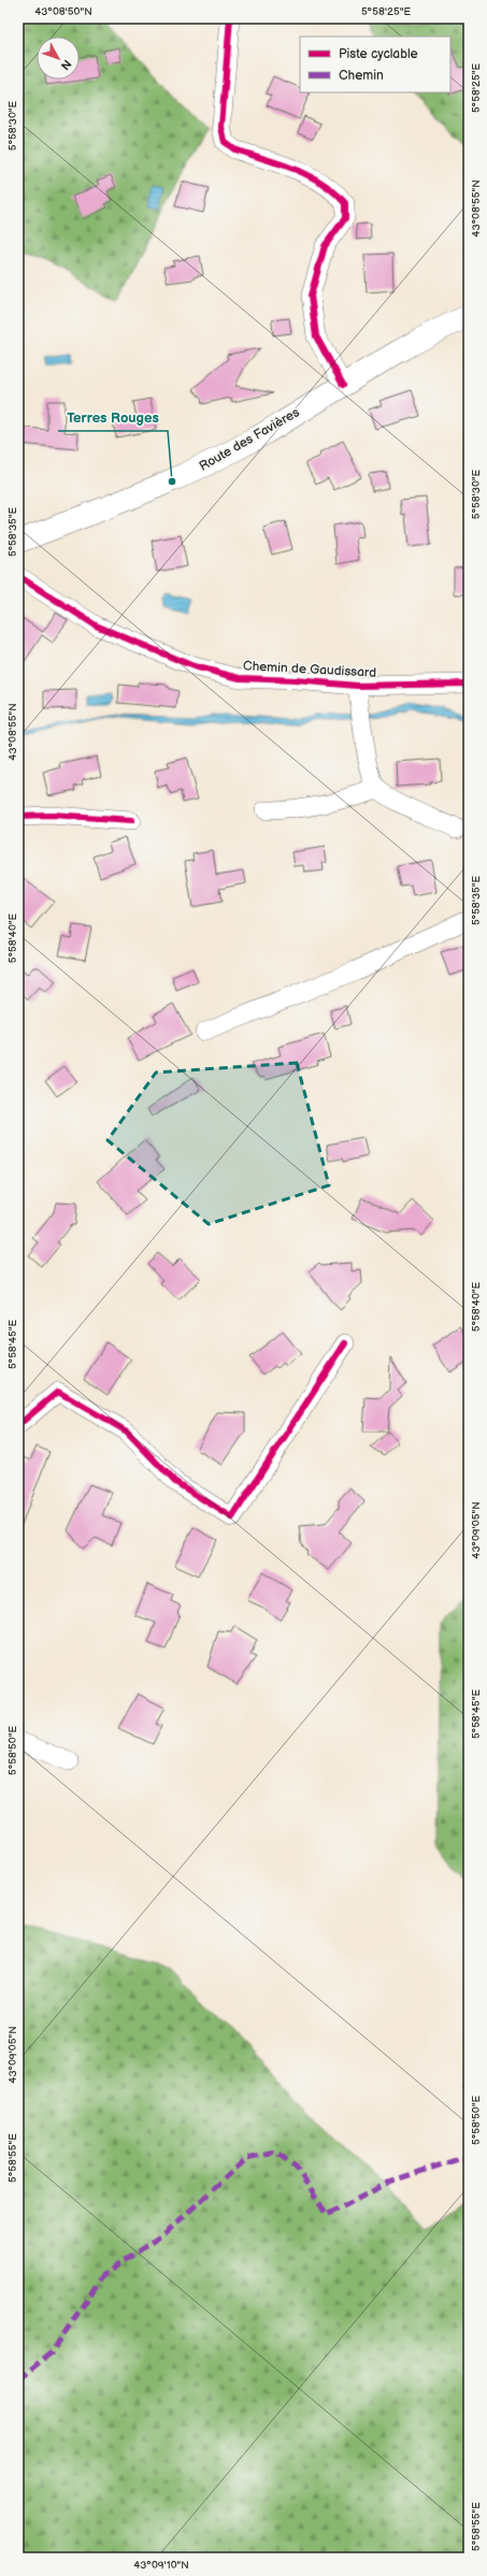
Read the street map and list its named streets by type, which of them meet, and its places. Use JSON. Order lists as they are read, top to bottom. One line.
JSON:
{"streets":{"main road":["Route des Favières"],"street":["Chemin de Gaudissard"]},"places":["Terres Rouges"],"legend":["Piste cyclable","Chemin"],"north":"bottom right","coordinates":["43°08'50\"N","5°58'25\"E","5°58'30\"E","43°08'55\"N","5°58'35\"E","5°58'40\"E","5°58'45\"E","43°09'05\"N","5°58'50\"E","5°58'55\"E","43°09'10\"N"]}
